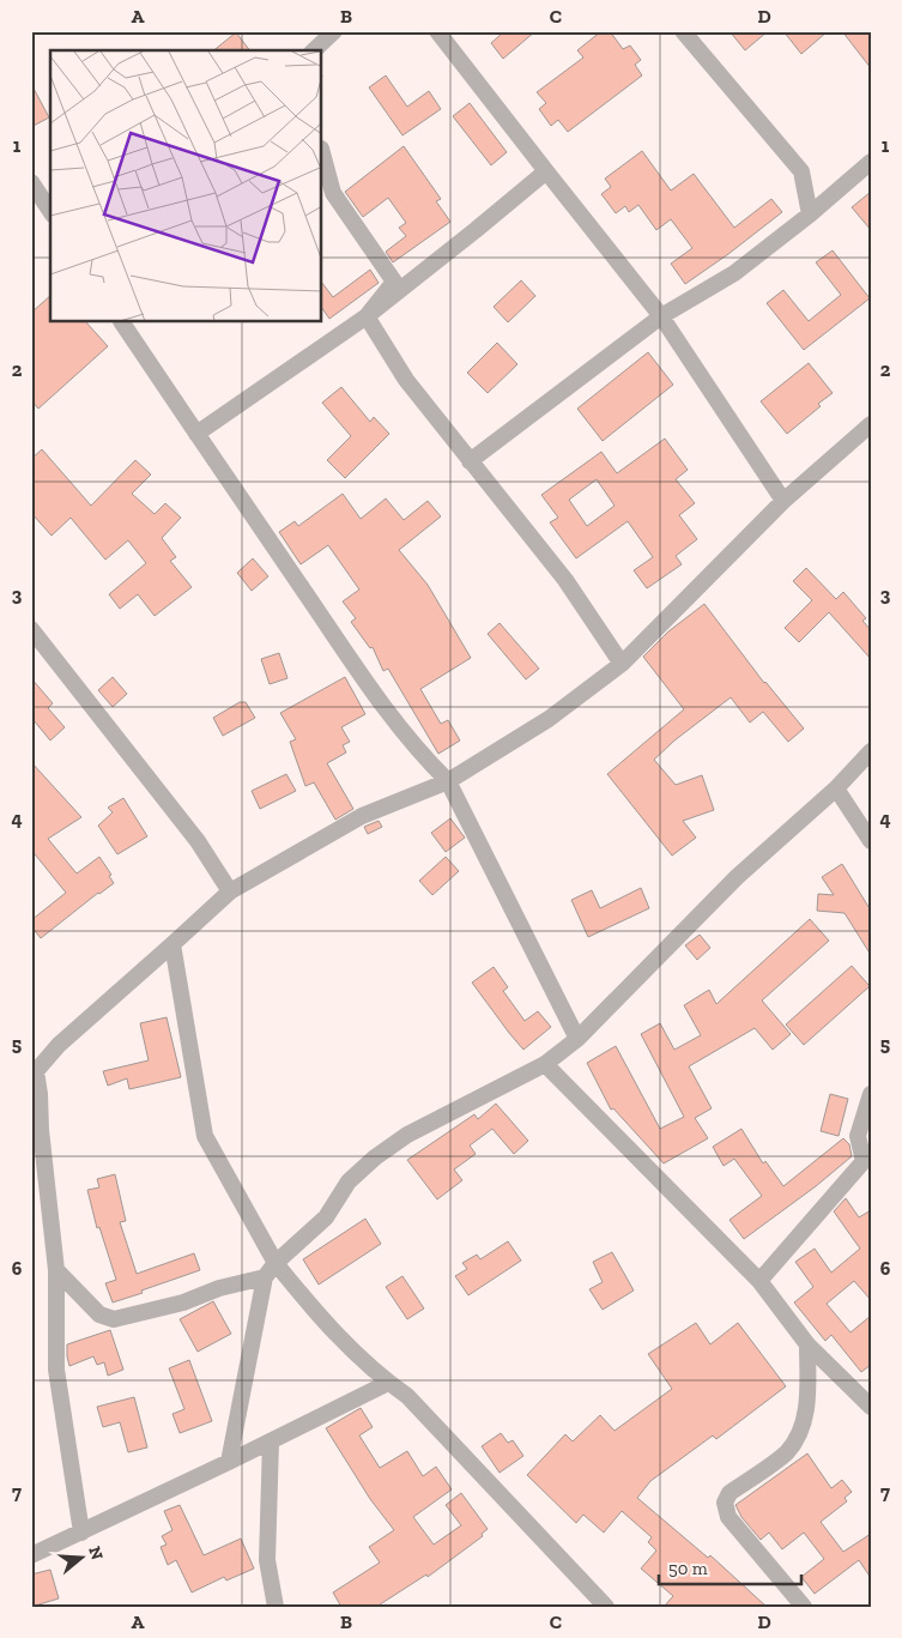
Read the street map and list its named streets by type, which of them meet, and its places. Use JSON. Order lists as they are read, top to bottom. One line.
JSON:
{"scale_bar":"50 m","north":"right","grid":{"columns":["A","B","C","D"],"rows":["1","2","3","4","5","6","7"]}}
